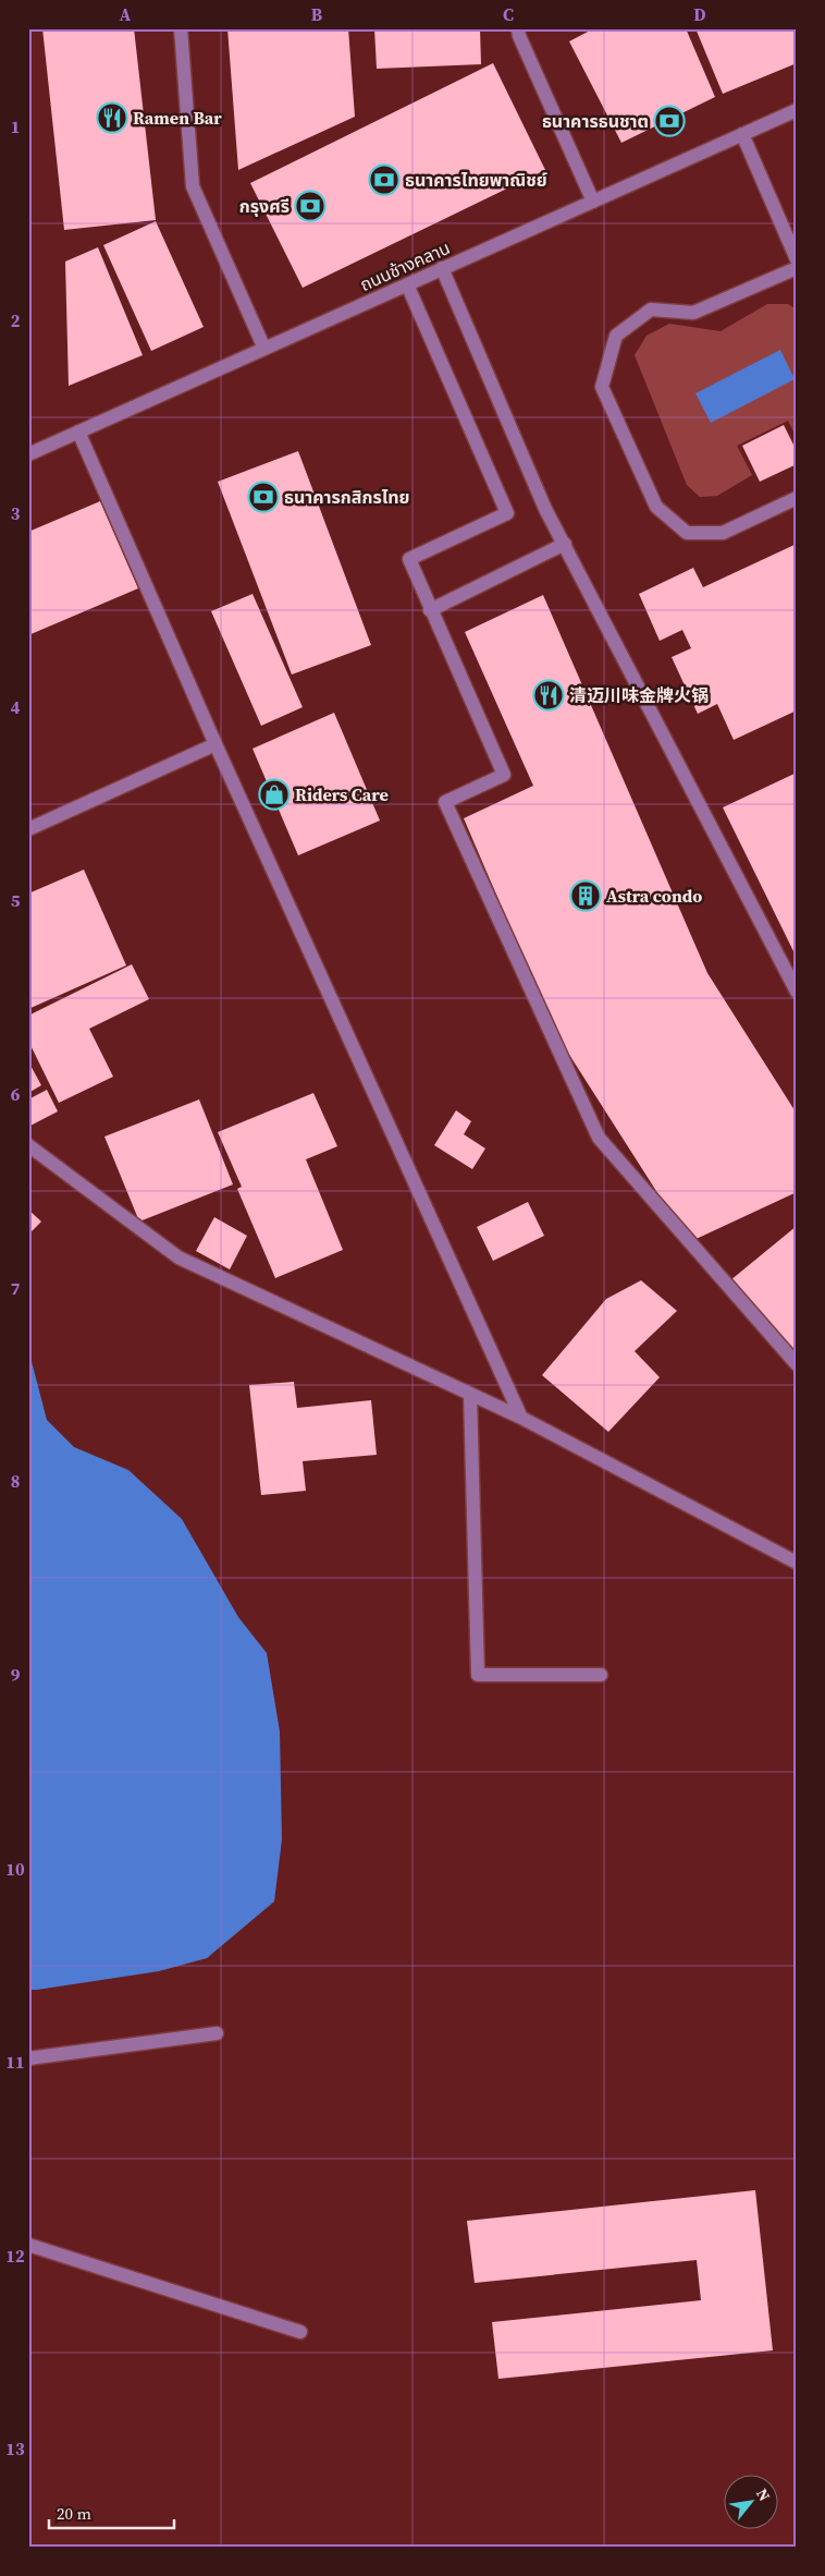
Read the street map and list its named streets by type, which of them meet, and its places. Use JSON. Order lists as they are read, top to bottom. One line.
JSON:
{"streets":{"street":["ถนนช้างคลาน"]},"places":{"restaurant":["Ramen Bar","清迈川味金牌火锅"],"bank":["ธนาคารธนชาต","ธนาคารไทยพาณิชย์","กรุงศรี","ธนาคารกสิกรไทย"],"shop":["Riders Care"],"building":["Astra condo"]},"scale_bar":"20 m","north":"top right","grid":{"columns":["A","B","C","D"],"rows":["1","2","3","4","5","6","7","8","9","10","11","12","13"]}}
